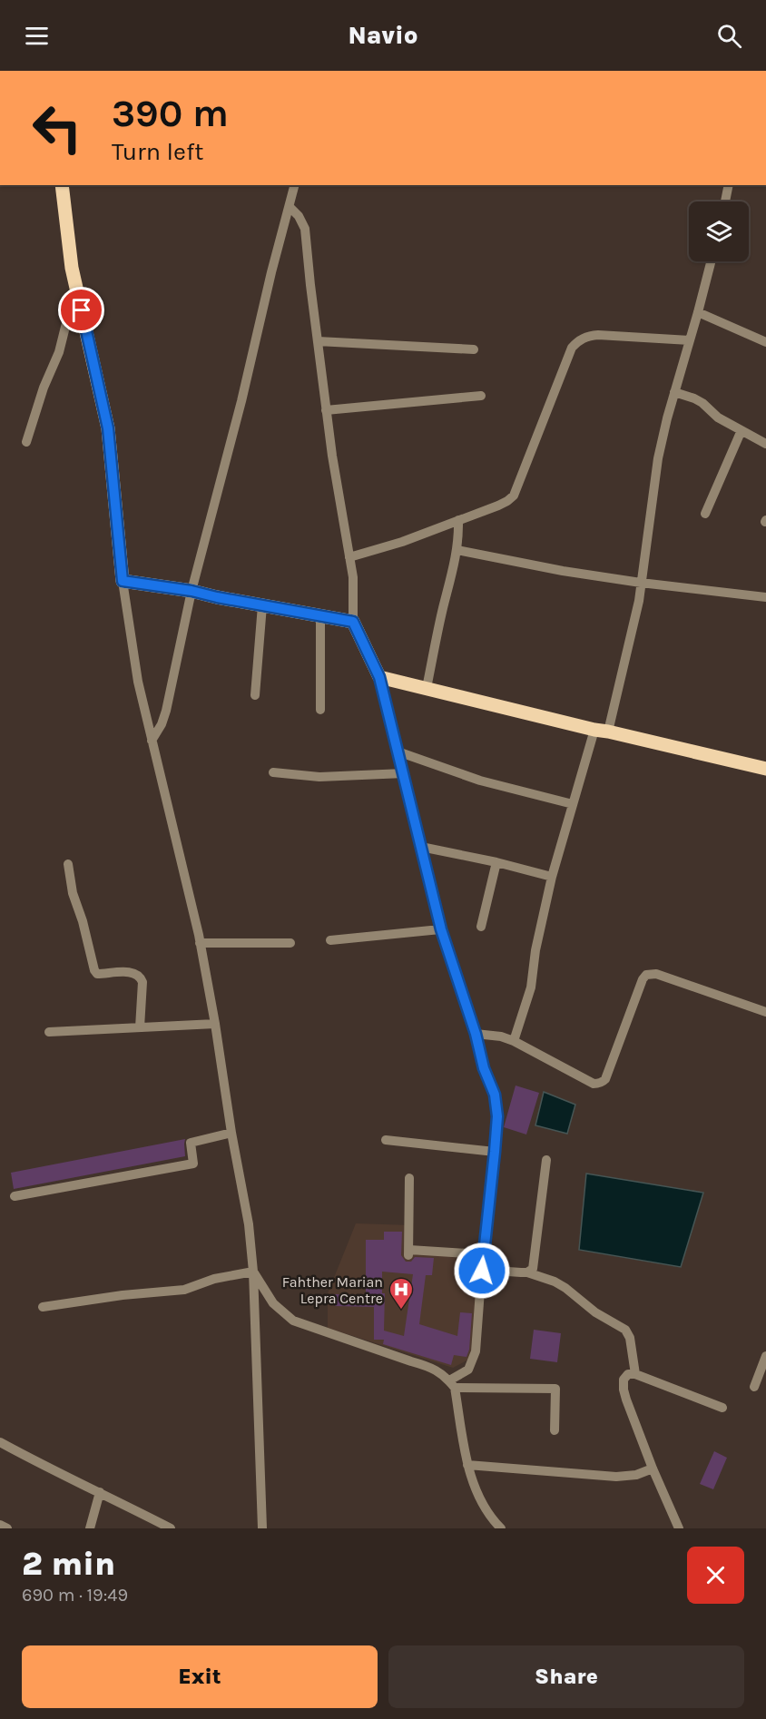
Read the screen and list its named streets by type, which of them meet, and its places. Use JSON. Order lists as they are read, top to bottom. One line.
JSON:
{"places":{"hospital":["Fahther Marian Lepra Centre"]},"page":{"header":"Navio","turn":["390 m","Turn left"],"heading":["2 min","690 m · 19:49"],"buttons":["Exit","Share"]}}
